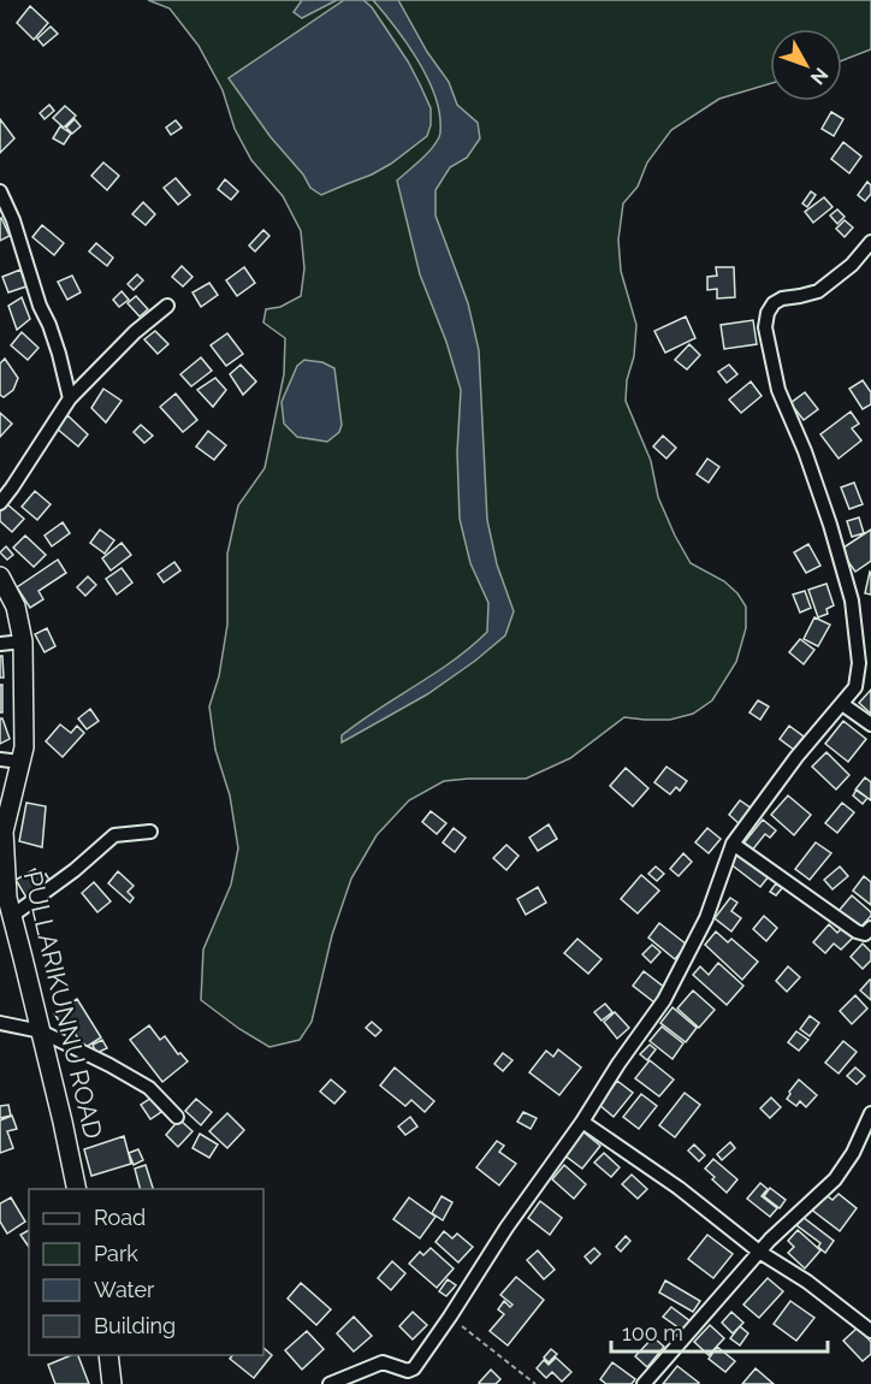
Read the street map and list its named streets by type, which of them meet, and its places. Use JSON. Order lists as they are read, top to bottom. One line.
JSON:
{"streets":{"main road":["PULLARIKUNNU ROAD"]},"legend":["Road","Park","Water","Building"],"scale_bar":"100 m","north":"bottom right"}
